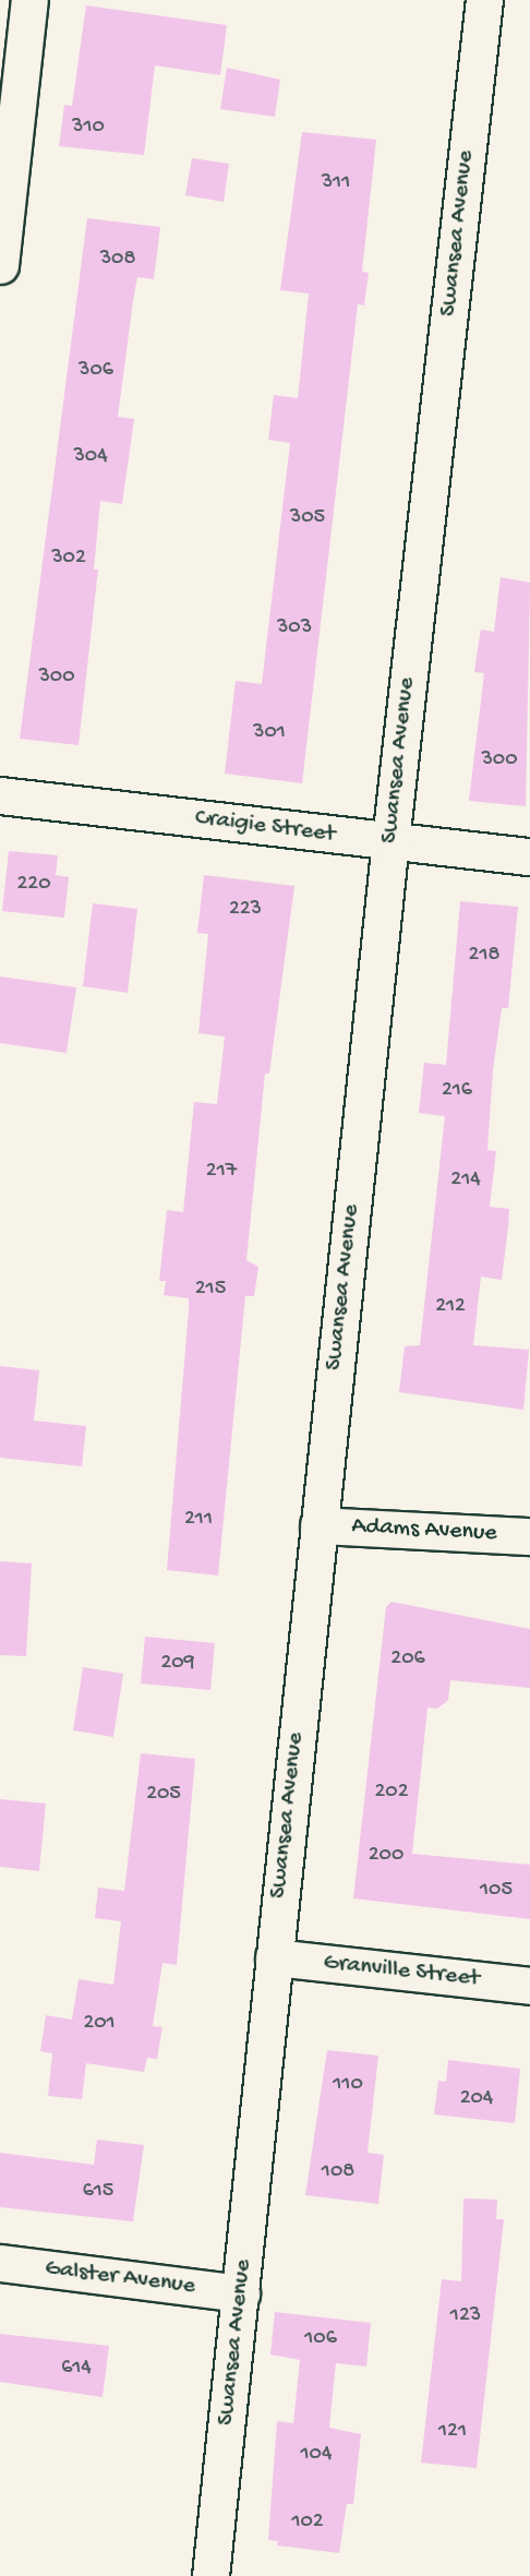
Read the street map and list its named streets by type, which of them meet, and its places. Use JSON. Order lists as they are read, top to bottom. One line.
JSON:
{"streets":{"street":["Swansea Avenue","Craigie Street","Adams Avenue","Granville Street","Galster Avenue"]},"crossings":[["Swansea Avenue","Craigie Street"],["Swansea Avenue","Adams Avenue"],["Swansea Avenue","Granville Street"],["Swansea Avenue","Galster Avenue"]],"house_numbers":["310","311","308","306","304","305","302","303","300","301","300","220","223","218","216","217","214","215","212","211","206","209","202","205","200","105","201","110","204","108","615","123","106","614","121","104","102"]}
